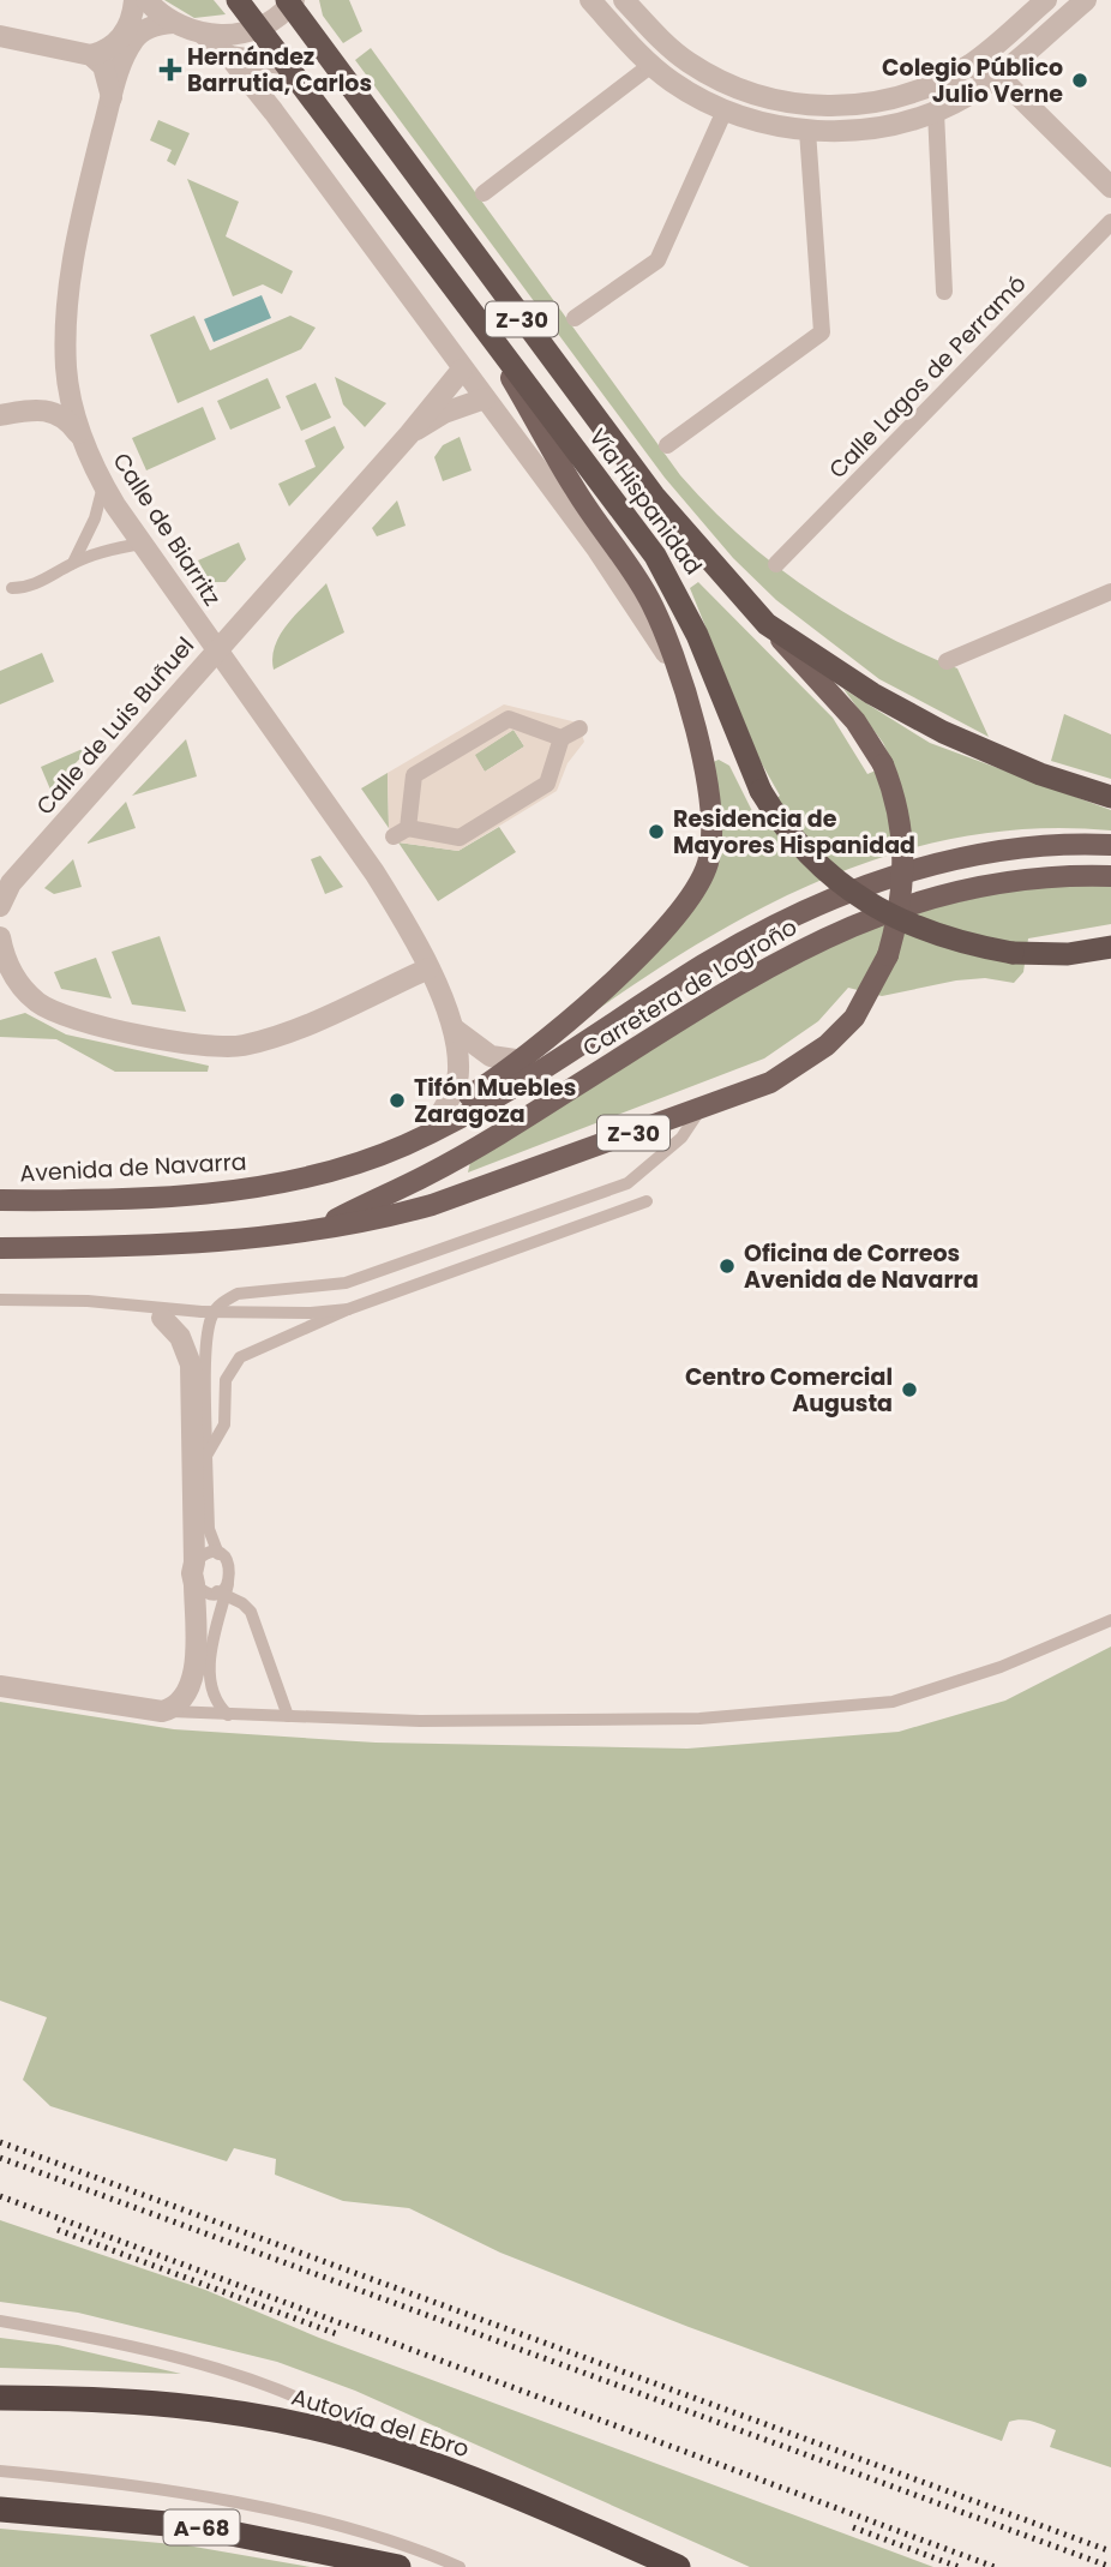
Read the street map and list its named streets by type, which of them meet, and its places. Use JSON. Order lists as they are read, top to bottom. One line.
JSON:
{"streets":{"highway":["Z-30","Vía Hispanidad","Autovía del Ebro","A-68"],"main road":["Carretera de Logroño","Avenida de Navarra"],"street":["Calle Lagos de Perramó","Calle de Biarritz","Calle de Luis Buñuel"]},"crossings":[["Z-30","Vía Hispanidad"],["Z-30","Carretera de Logroño"],["Vía Hispanidad","Calle de Biarritz"],["Vía Hispanidad","Calle de Luis Buñuel"],["Calle de Biarritz","Calle de Luis Buñuel"],["Carretera de Logroño","Avenida de Navarra"]],"places":{"health":["Hernández Barrutia, Carlos"],"other":["Colegio Público Julio Verne","Residencia de Mayores Hispanidad","Tifón Muebles Zaragoza","Oficina de Correos Avenida de Navarra","Centro Comercial Augusta"]}}
